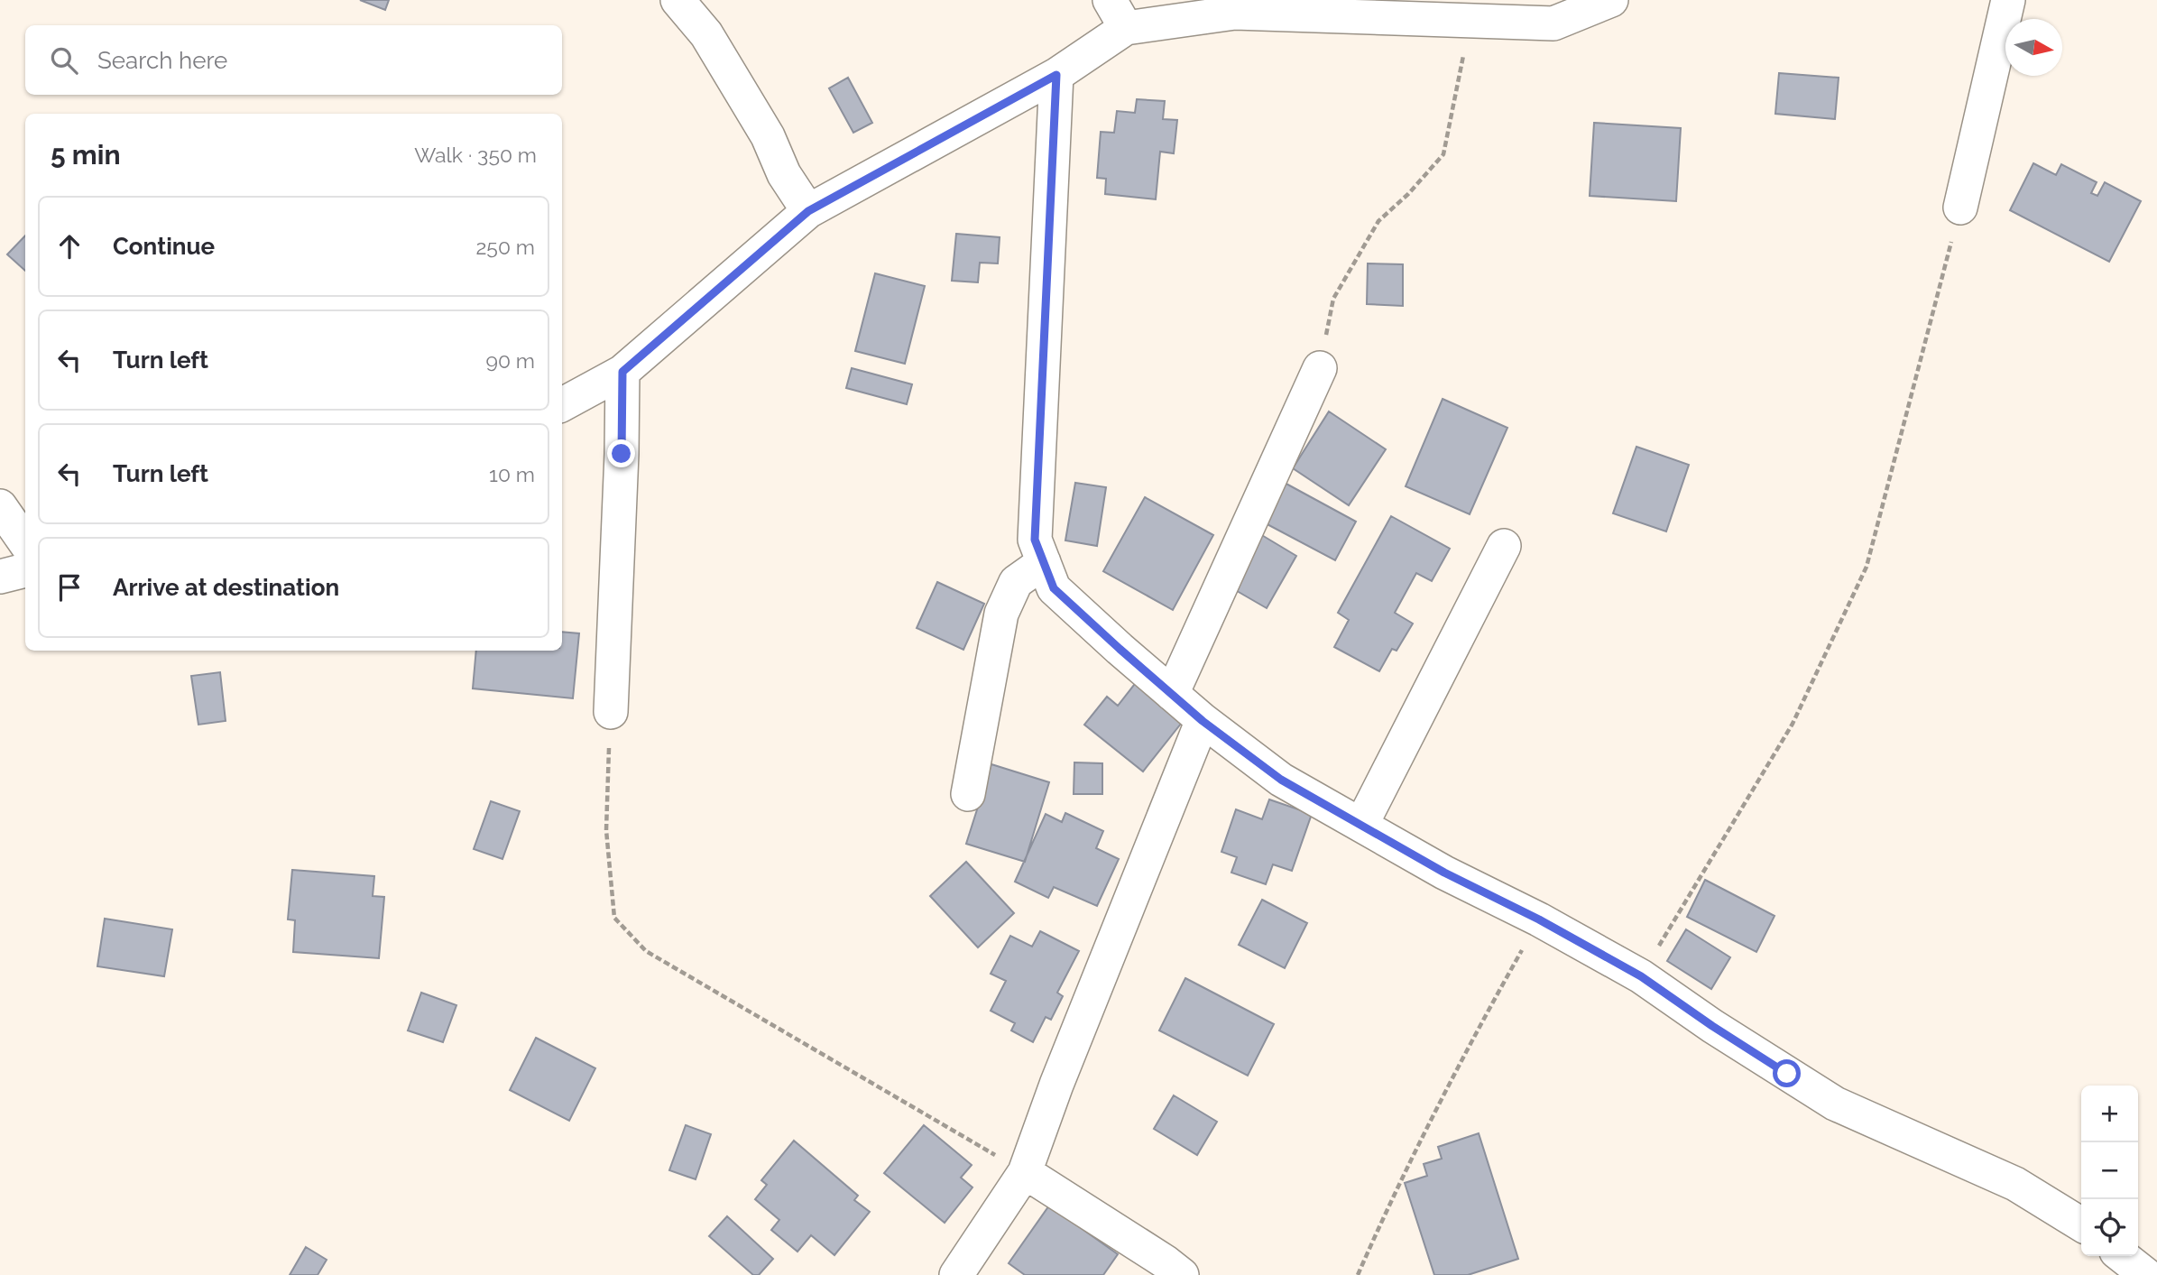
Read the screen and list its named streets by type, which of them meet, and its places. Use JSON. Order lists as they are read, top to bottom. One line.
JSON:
{"north":"right","page":{"search":"Search here","heading":["5 min","Walk · 350 m"],"list":[["Continue","250 m"],["Turn left","90 m"],["Turn left","10 m"],"Arrive at destination"],"map_buttons":["+","−"]}}
